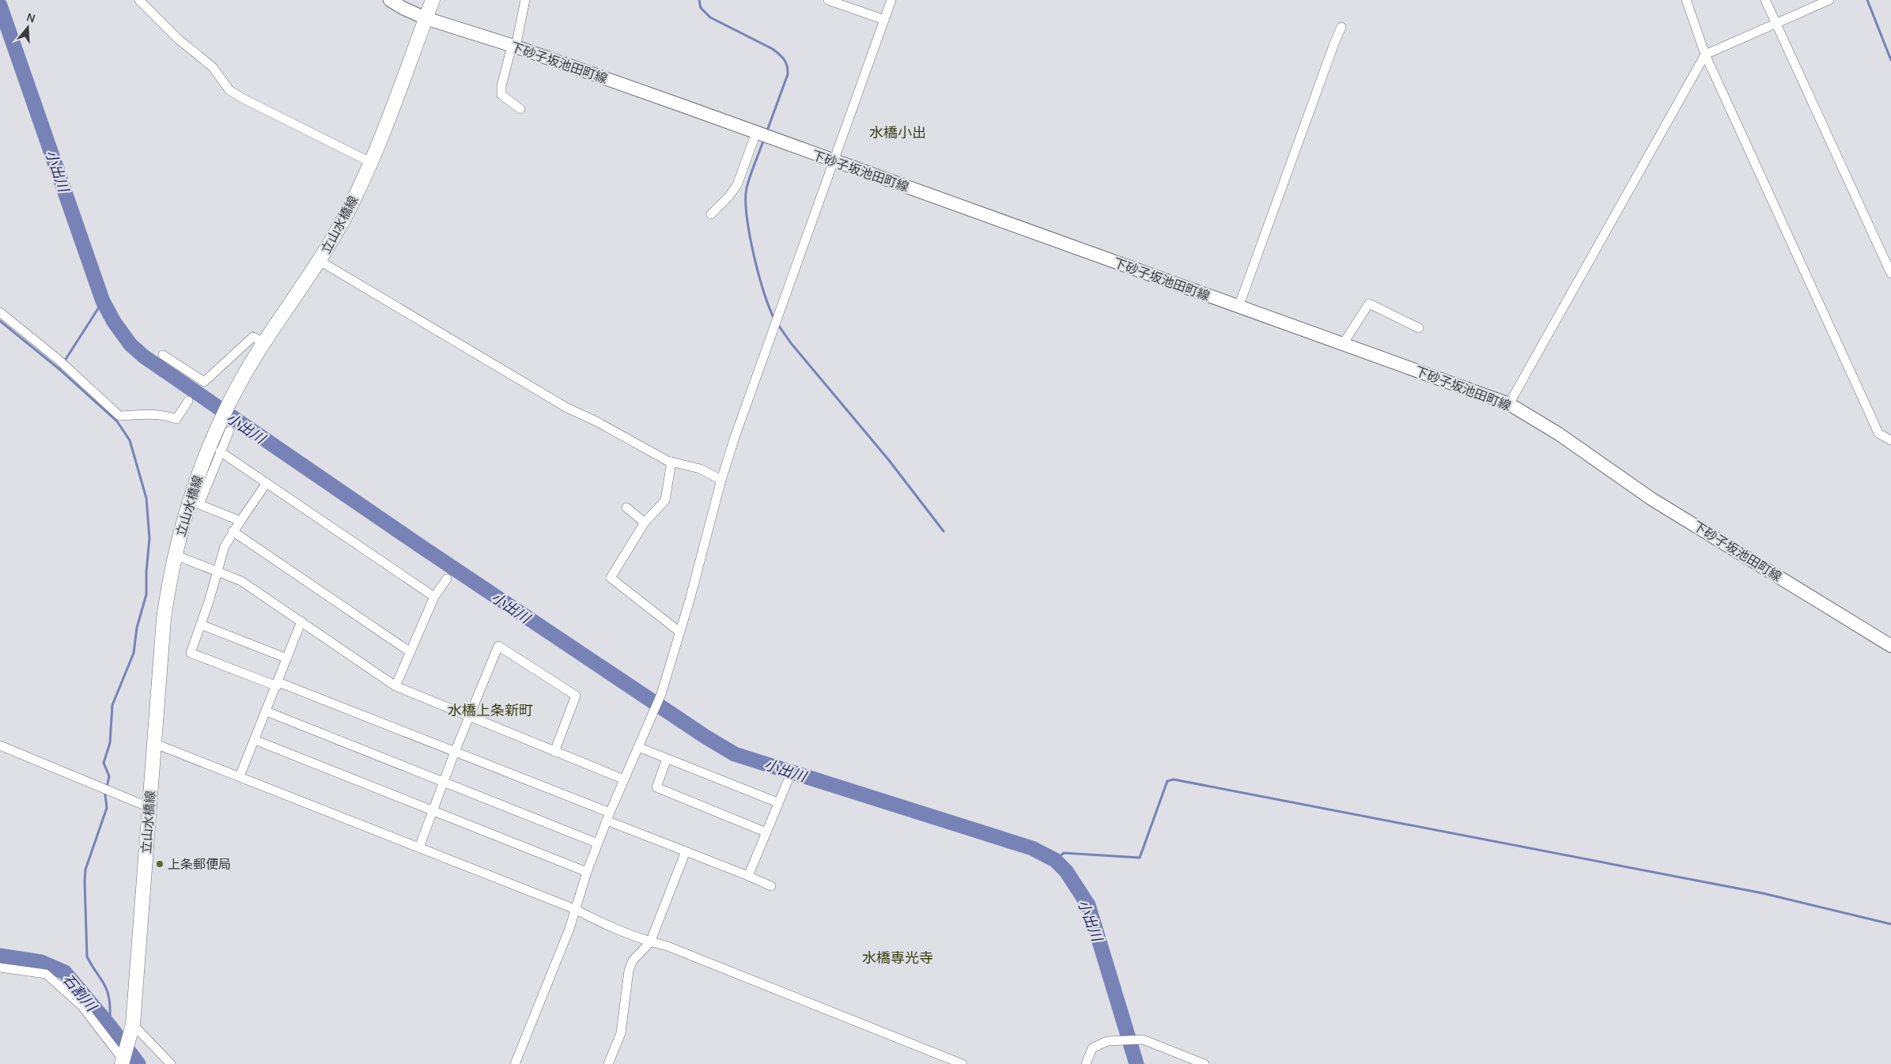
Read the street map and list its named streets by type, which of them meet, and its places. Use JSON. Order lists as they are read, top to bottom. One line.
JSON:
{"streets":{"main road":["下砂子坂池田町線","立山水橋線"]},"crossings":[["下砂子坂池田町線","立山水橋線"]],"districts":["水橋小出","水橋上条新町","水橋専光寺"],"water":["小出川","石割川"],"places":["上条郵便局"],"north":"top"}
